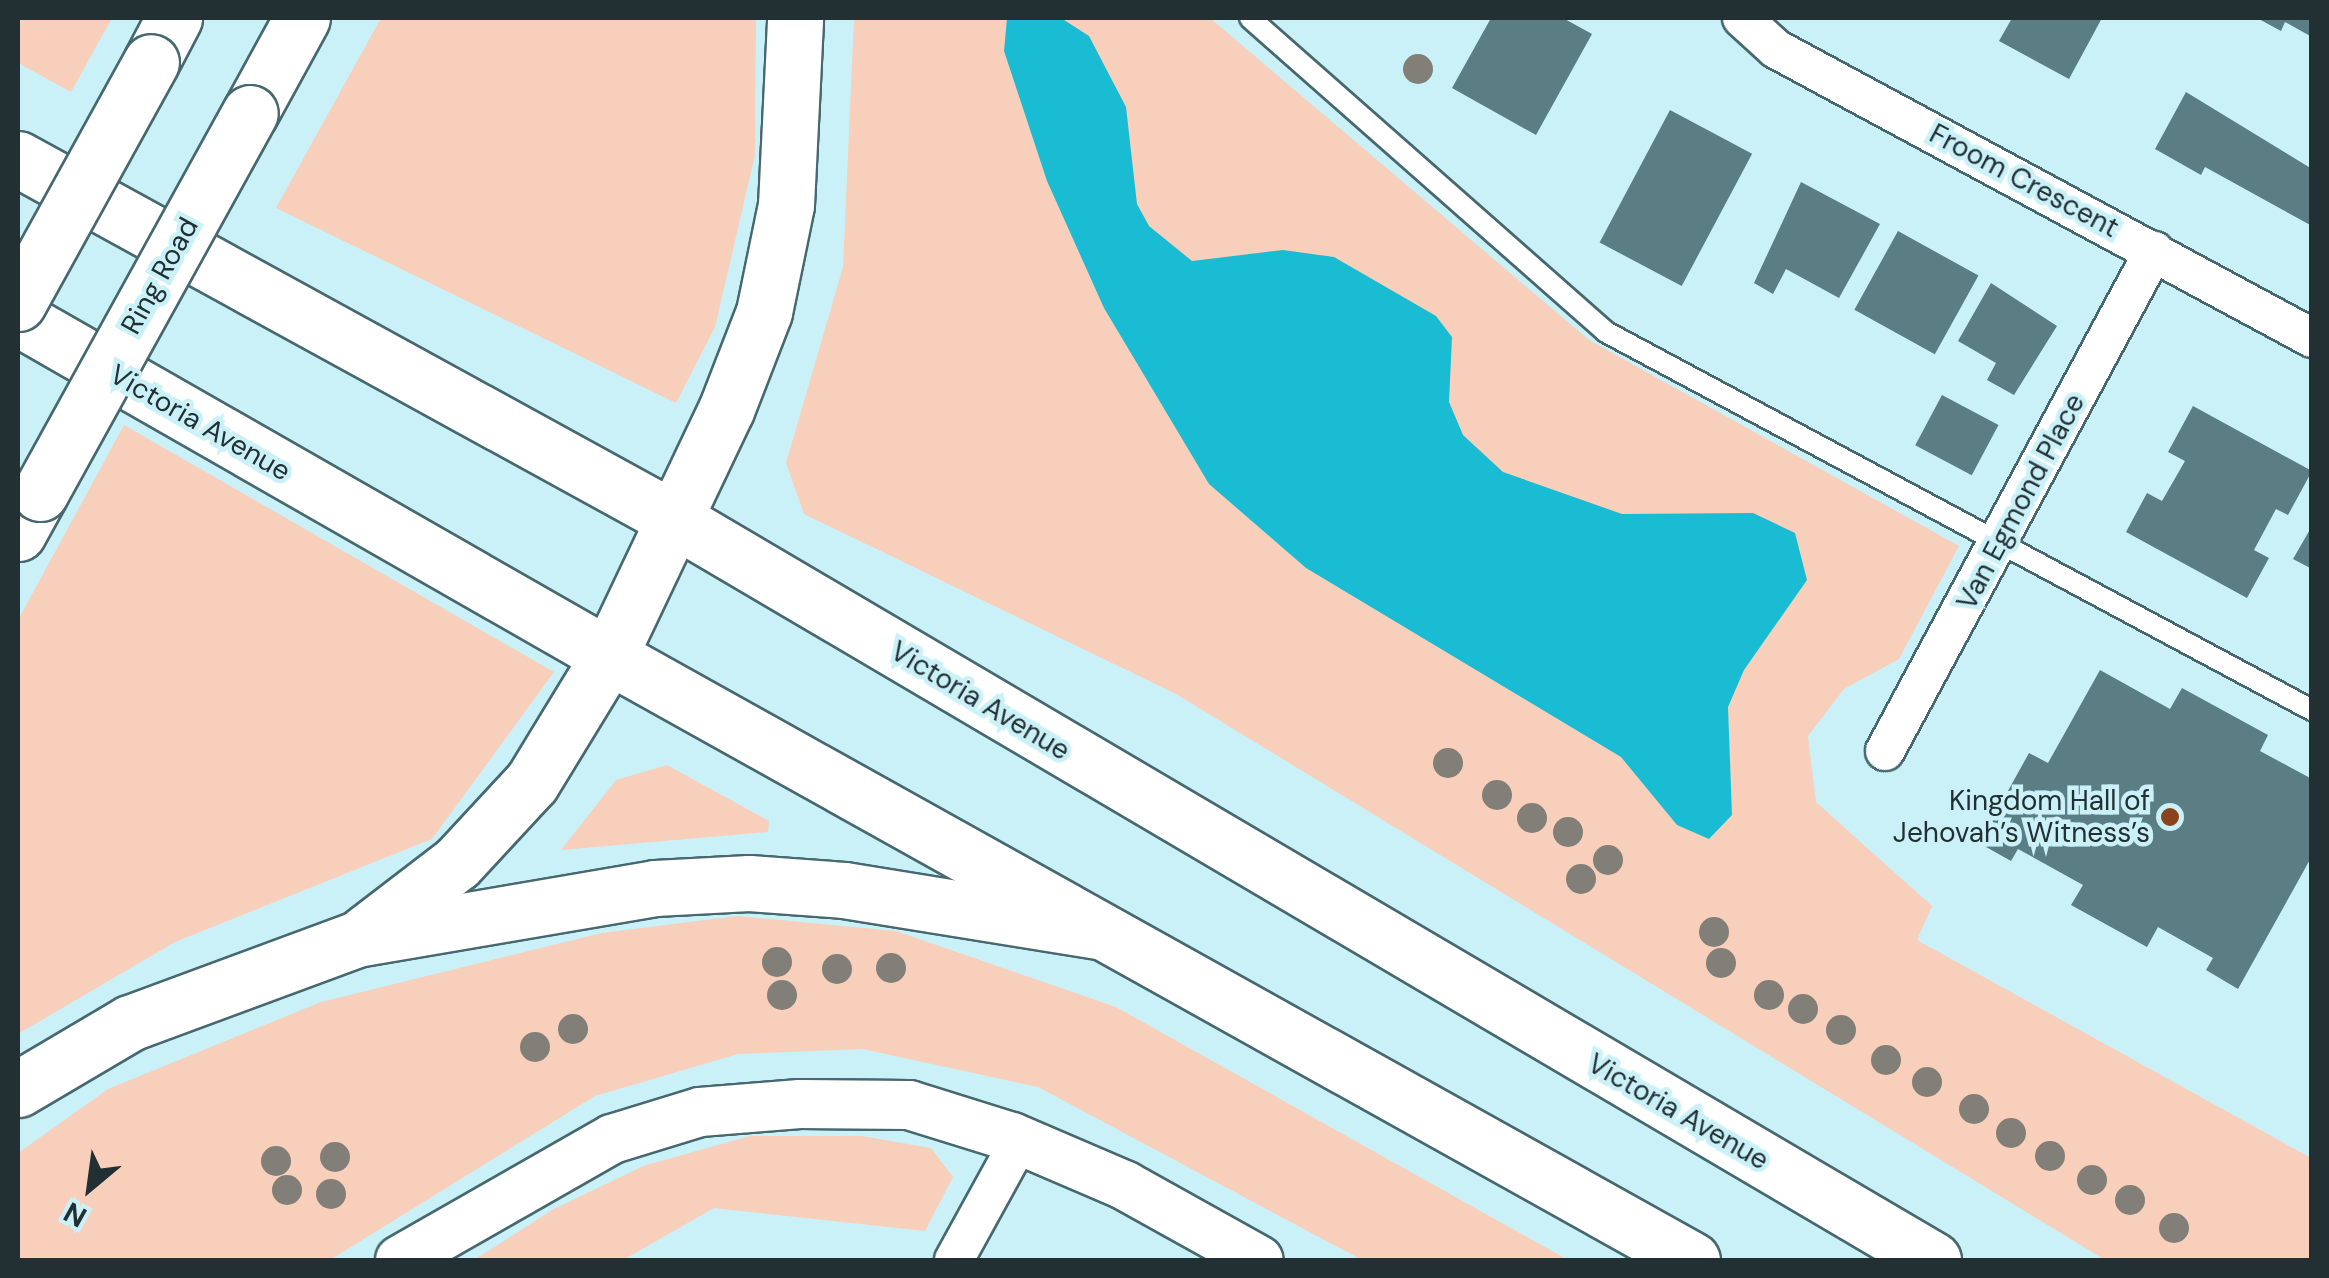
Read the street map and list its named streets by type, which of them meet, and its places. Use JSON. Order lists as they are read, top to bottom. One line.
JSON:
{"streets":{"main road":["Ring Road","Victoria Avenue"],"street":["Froom Crescent","Van Egmond Place"]},"crossings":[["Froom Crescent","Van Egmond Place"]],"places":["Kingdom Hall of Jehovah’s Witness’s"],"north":"bottom left"}
